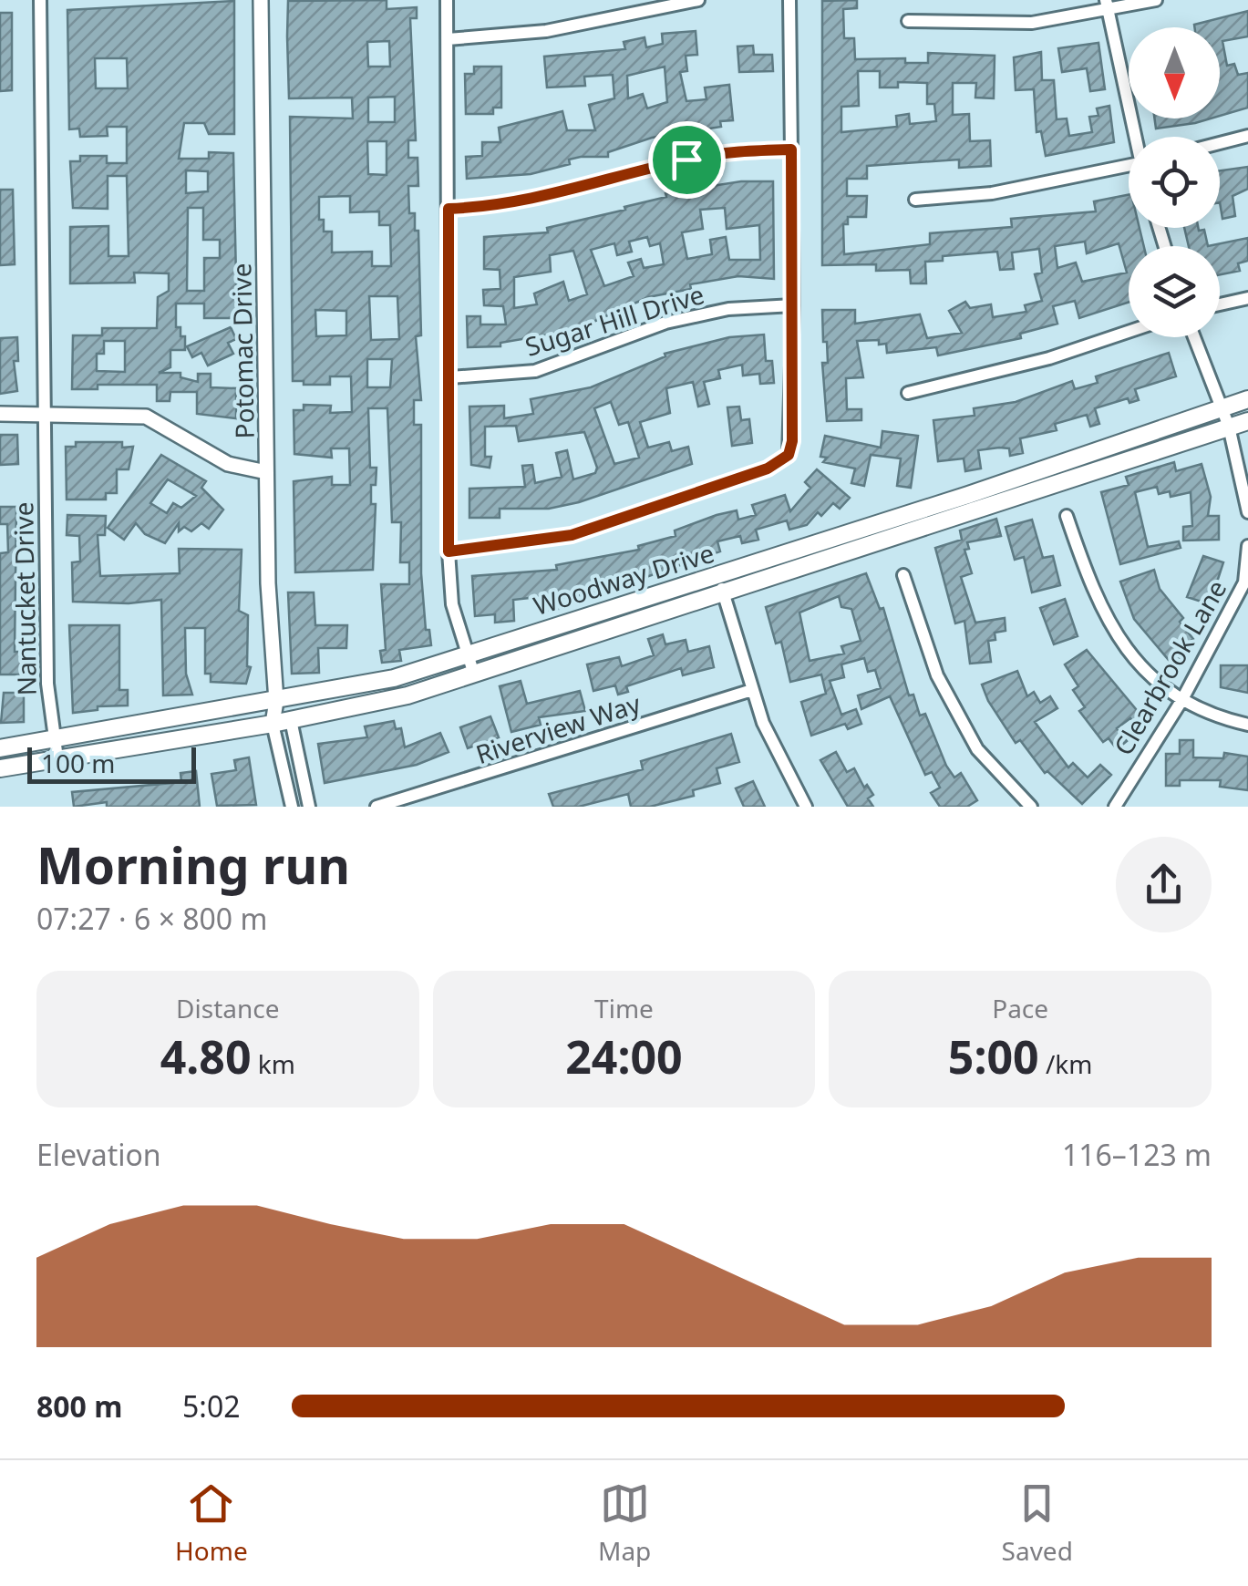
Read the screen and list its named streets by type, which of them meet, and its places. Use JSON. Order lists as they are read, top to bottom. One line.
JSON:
{"streets":{"main road":["Woodway Drive"],"street":["Sugar Hill Drive","Potomac Drive","Nantucket Drive","Clearbrook Lane","Riverview Way"]},"crossings":[["Potomac Drive","Woodway Drive"],["Woodway Drive","Nantucket Drive"]],"scale_bar":"100 m","north":"bottom","page":{"scale":"100 m","heading":["Morning run","07:27 · 6 × 800 m"],"stats":[["Distance","4.80 km"],["Time","24:00"],["Pace","5:00 /km"]],"chart":["Elevation","116–123 m"],"list":[{"name":"800 m","note":"5:02"}],"tabs":["Home","Map","Saved"]}}
